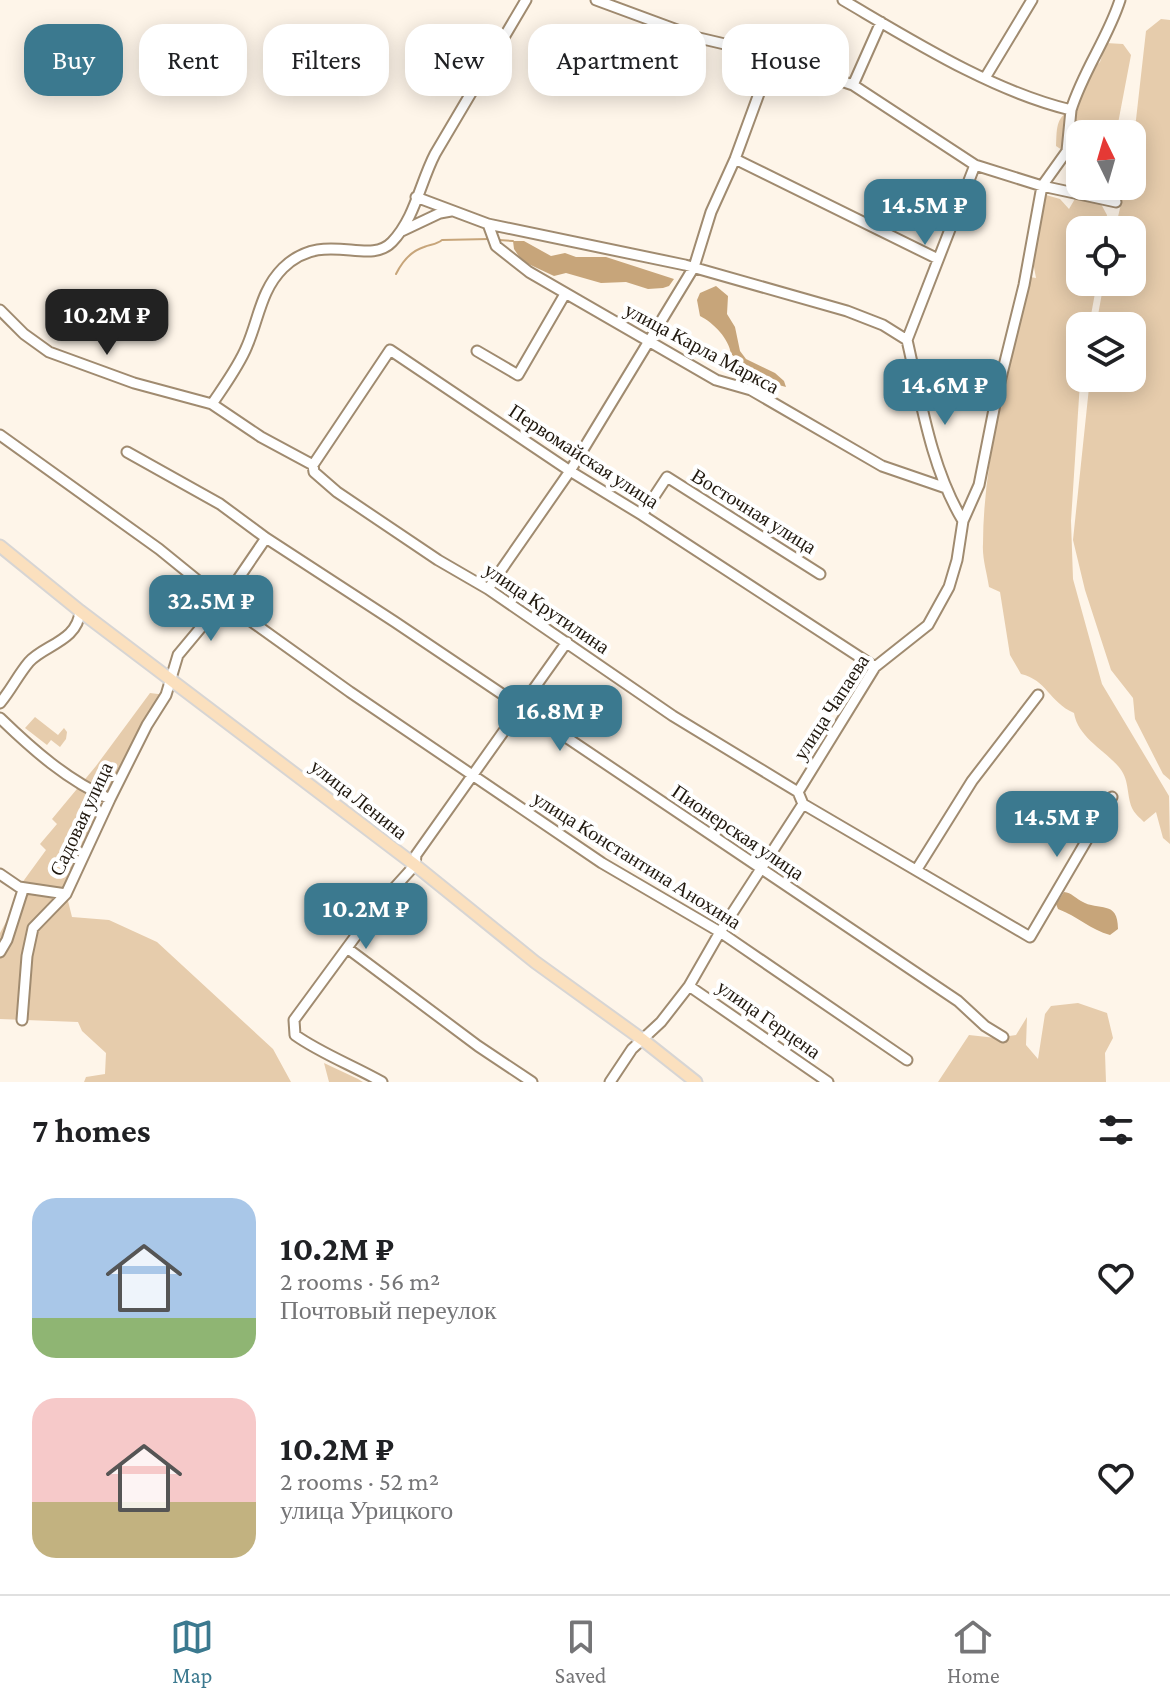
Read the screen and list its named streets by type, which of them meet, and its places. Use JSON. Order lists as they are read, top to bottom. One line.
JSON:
{"streets":{"main road":["улица Ленина"],"street":["улица Карла Маркса","Первомайская улица","Восточная улица","улица Крутилина","улица Чапаева","Садовая улица","Пионерская улица","улица Константина Анохина","улица Герцена"]},"crossings":[["Первомайская улица","Восточная улица"],["Первомайская улица","улица Крутилина"],["Первомайская улица","улица Чапаева"],["улица Крутилина","улица Чапаева"],["улица Ленина","Садовая улица"],["Садовая улица","Пионерская улица"],["Садовая улица","улица Константина Анохина"]],"north":"top","page":{"chip":["Buy","Rent","Filters","New","Apartment","House"],"price":["14.5M ₽","10.2M ₽","14.6M ₽","32.5M ₽","16.8M ₽","14.5M ₽","10.2M ₽"],"heading":"7 homes","list":[{"name":"10.2M ₽","note":"2 rooms · 56 m² · Почтовый переулок"},{"name":"10.2M ₽","note":"2 rooms · 52 m² · улица Урицкого"}],"tabs":["Map","Saved","Home"]}}
